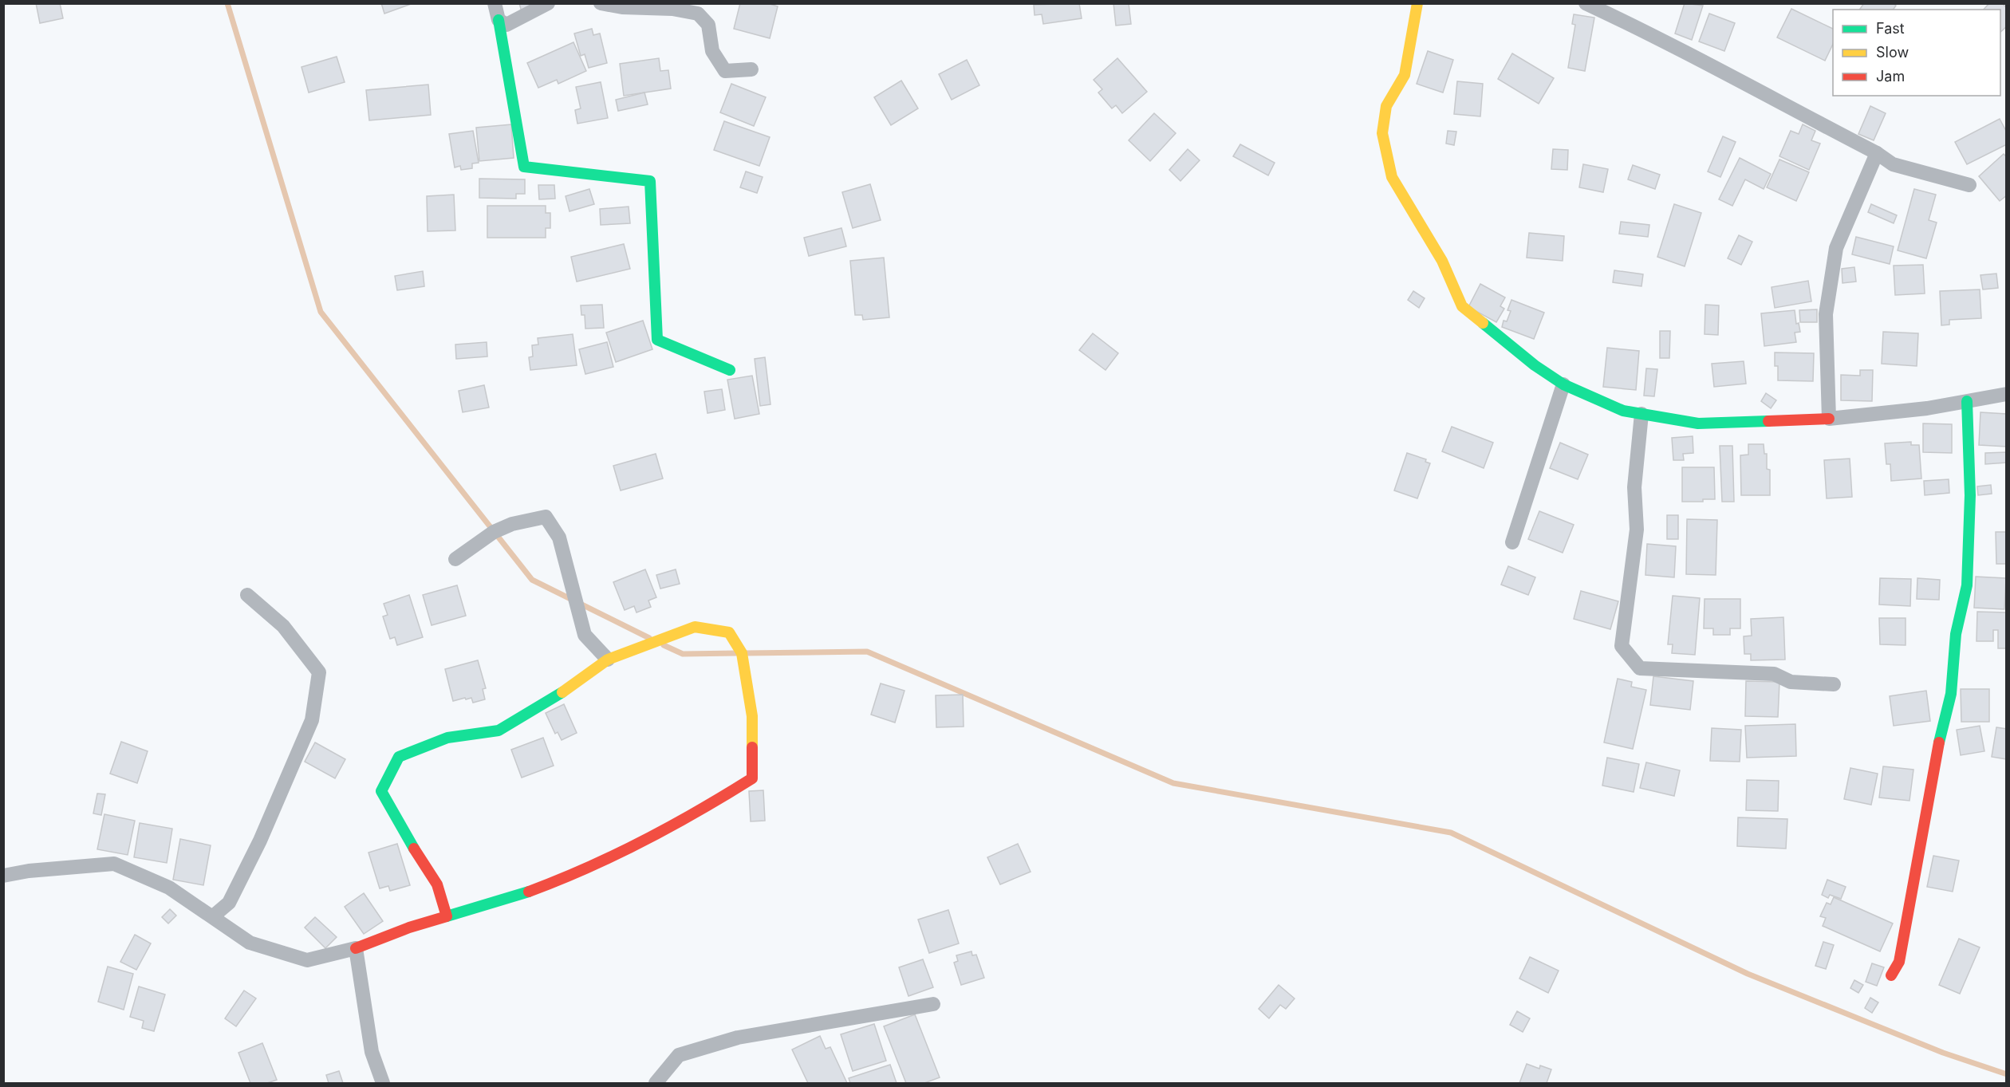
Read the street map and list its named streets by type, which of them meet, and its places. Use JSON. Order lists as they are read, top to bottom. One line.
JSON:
{"legend":["Fast","Slow","Jam"]}
